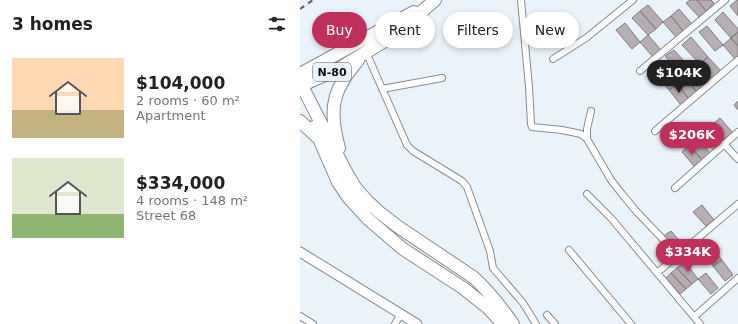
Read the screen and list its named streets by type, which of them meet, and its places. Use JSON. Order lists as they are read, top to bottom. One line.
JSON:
{"streets":{"highway":["N-80"]},"page":{"heading":"3 homes","chip":["Buy","Rent","Filters","New"],"list":[{"name":"$104,000","note":"2 rooms · 60 m² · Apartment"},{"name":"$334,000","note":"4 rooms · 148 m² · Street 68"}],"price":["$104K","$206K","$334K"]}}
